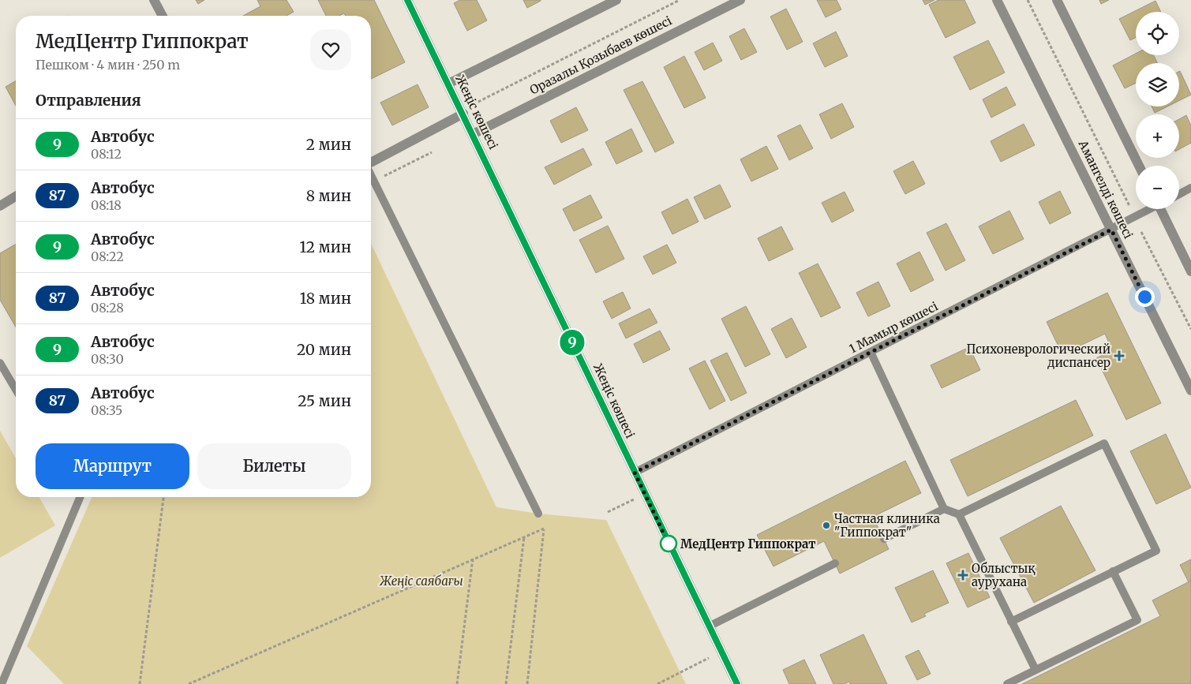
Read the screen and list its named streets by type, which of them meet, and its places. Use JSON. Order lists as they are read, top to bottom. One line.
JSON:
{"streets":{"street":["Оразалы Қозыбаев көшесі","Жеңіс көшесі","Амангелді көшесі"],"lane":["1 Мамыр көшесі"]},"crossings":[["Оразалы Қозыбаев көшесі","Жеңіс көшесі"],["Жеңіс көшесі","1 Мамыр көшесі"],["Амангелді көшесі","1 Мамыр көшесі"]],"parks":["Жеңіс саябағы"],"places":{"health":["Психоневрологический диспансер","Облыстық аурухана"],"other":["Частная клиника \"Гиппократ\"","МедЦентр Гиппократ"]},"lines":["bus line 9"],"page":{"on_map":"9","map_buttons":["+","−"],"heading":[["МедЦентр Гиппократ","Пешком · 4 мин · 250 m"],"Отправления"],"list":[{"mark":"9","name":"Автобус","note":"08:12","value":"2 мин"},{"mark":"87","name":"Автобус","note":"08:18","value":"8 мин"},{"mark":"9","name":"Автобус","note":"08:22","value":"12 мин"},{"mark":"87","name":"Автобус","note":"08:28","value":"18 мин"},{"mark":"9","name":"Автобус","note":"08:30","value":"20 мин"},{"mark":"87","name":"Автобус","note":"08:35","value":"25 мин"}],"buttons":["Маршрут","Билеты"]}}
